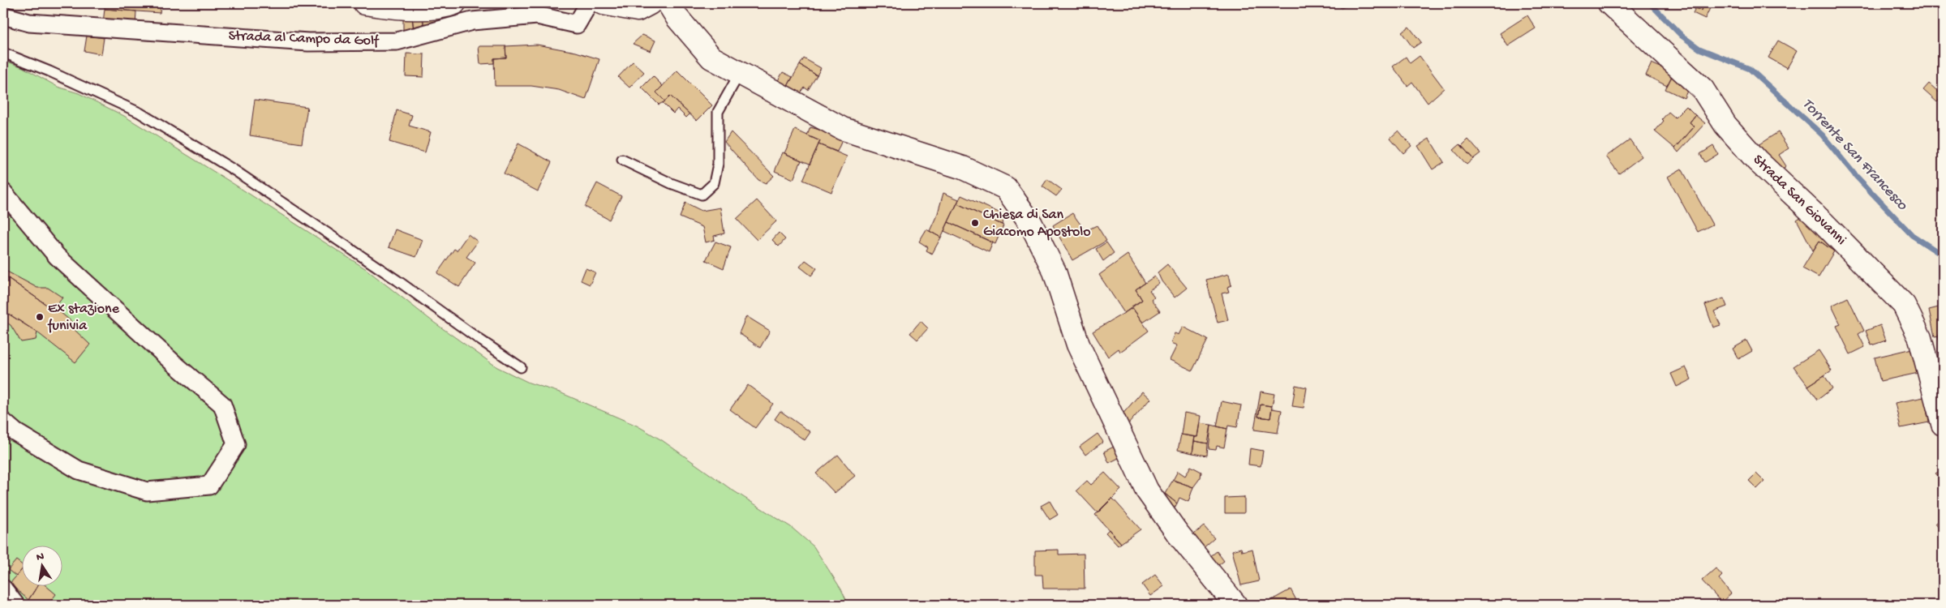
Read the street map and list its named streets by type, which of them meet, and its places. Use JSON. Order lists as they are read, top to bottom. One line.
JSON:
{"streets":{"street":["Strada al Campo da Golf","Strada San Giovanni"]},"water":["Torrente San Francesco"],"places":["Chiesa di San Giacomo Apostolo","Ex stazione funivia"],"north":"top"}
